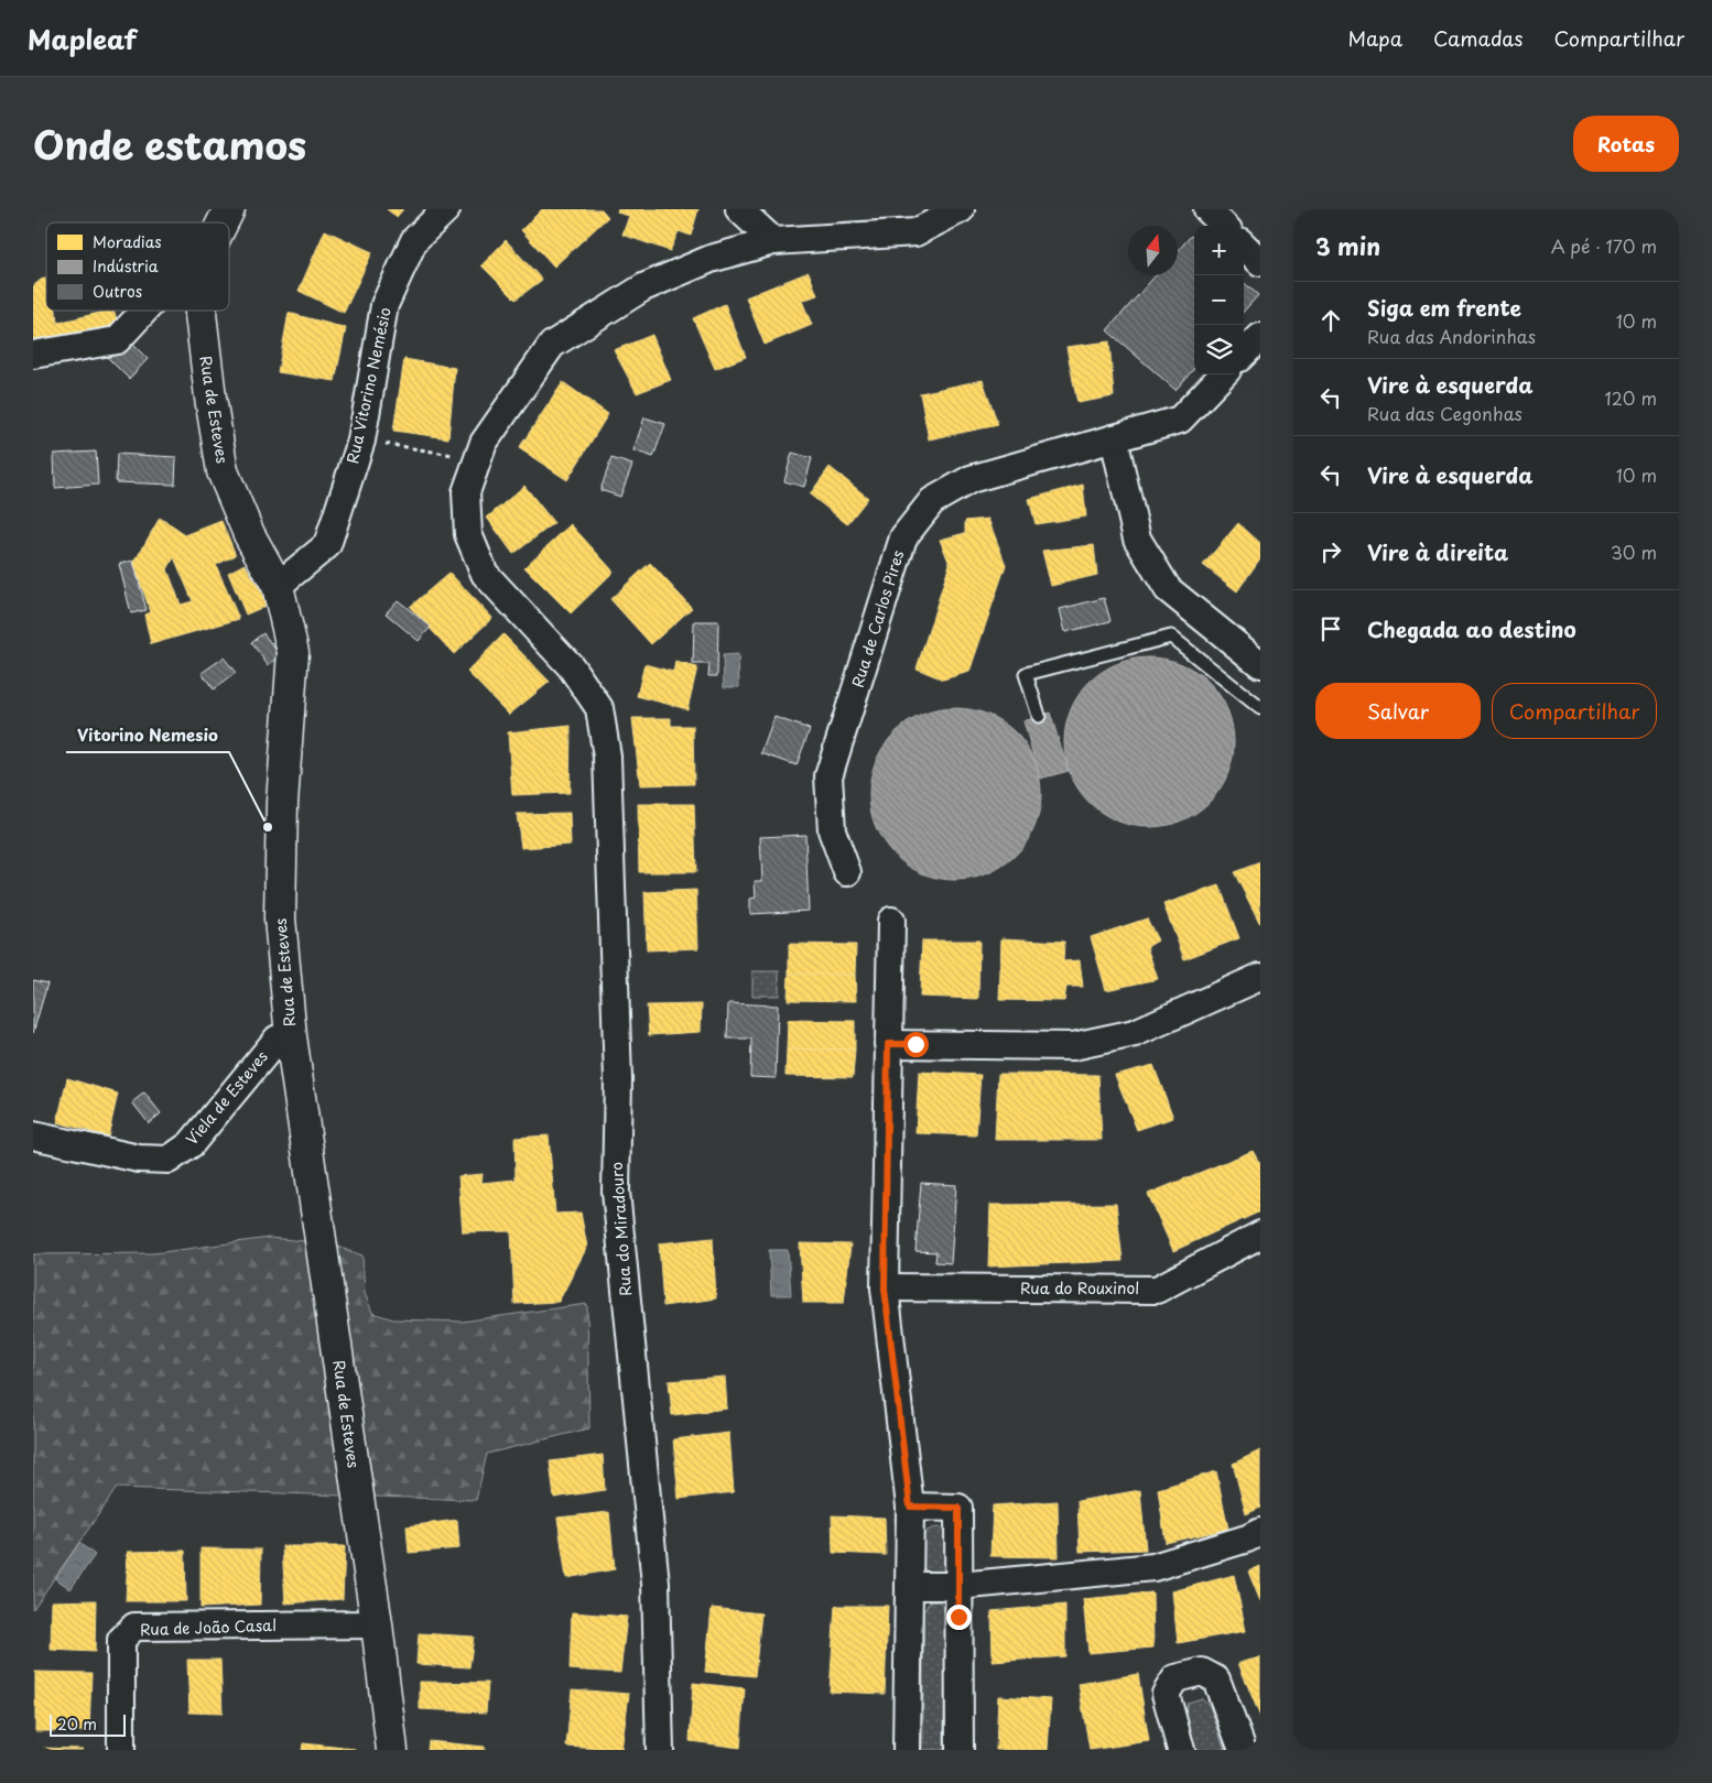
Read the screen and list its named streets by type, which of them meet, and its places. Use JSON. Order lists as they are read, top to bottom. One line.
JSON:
{"streets":{"street":["Rua Vitorino Nemésio","Rua de Esteves","Rua de Carlos Pires","Viela de Esteves","Rua do Miradouro","Rua do Rouxinol","Rua de João Casal"]},"crossings":[["Rua Vitorino Nemésio","Rua de Esteves"],["Rua de Esteves","Viela de Esteves"],["Rua de Esteves","Rua de João Casal"]],"places":["Vitorino Nemesio"],"legend":["Moradias","Indústria","Outros"],"scale_bar":"20 m","north":"top","page":{"header":"Mapleaf","nav":["Mapa","Camadas","Compartilhar"],"title":"Onde estamos","buttons":["Rotas",["Salvar","Compartilhar"]],"heading":["3 min","A pé · 170 m"],"map_buttons":["+","−"],"list":[["Siga em frente","Rua das Andorinhas","10 m"],["Vire à esquerda","Rua das Cegonhas","120 m"],["Vire à esquerda","10 m"],["Vire à direita","30 m"],"Chegada ao destino"],"scale":"20 m"}}
